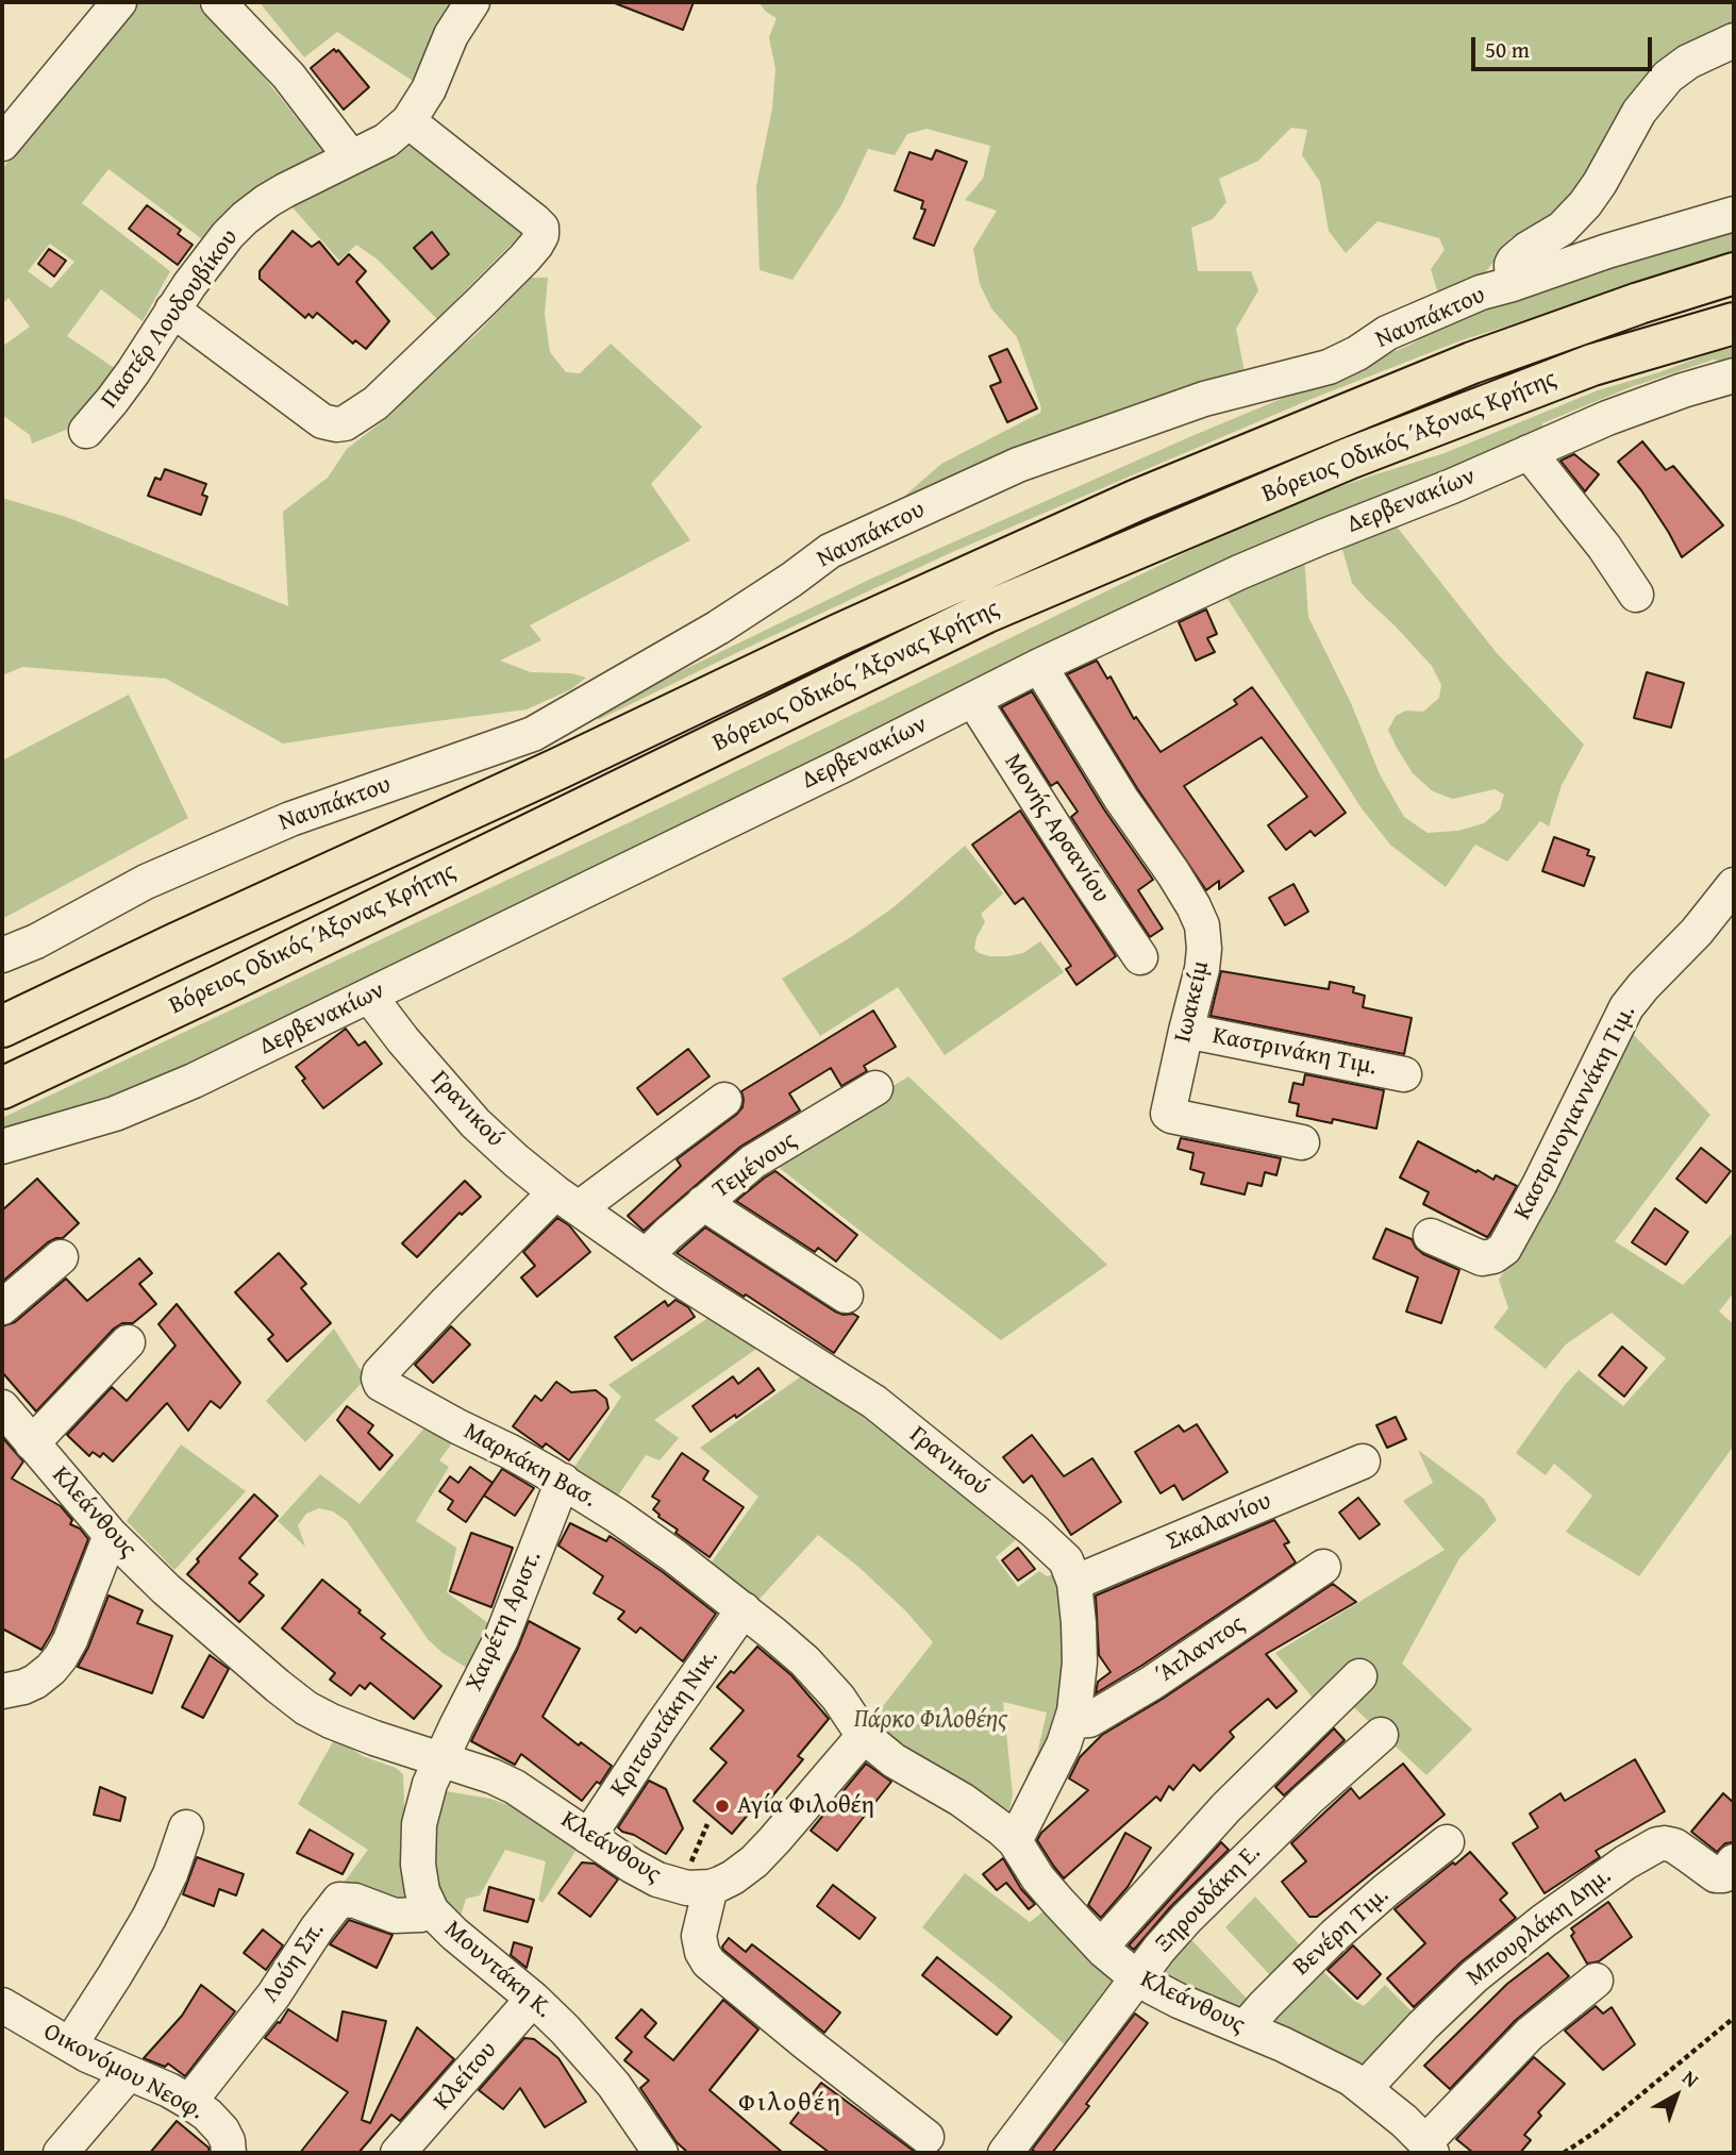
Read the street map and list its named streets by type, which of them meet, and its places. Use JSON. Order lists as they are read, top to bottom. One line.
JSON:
{"streets":{"highway":["Βόρειος Οδικός Άξονας Κρήτης"],"street":["Ναυπάκτου","Παστέρ Λουδουβίκου","Δερβενακίων","Μονής Αρσανίου","Ιωακείμ","Καστρινάκη Τιμ.","Γρανικού","Καστρινογιαννάκη Τιμ.","Τεμένους","Μαρκάκη Βασ.","Κλεάνθους","Σκαλανίου","Χαιρέτη Αριστ.","Άτλαντος","Κριτσωτάκη Νικ.","Ξηρουδάκη Ε.","Μπουρλάκη Δημ.","Βενέρη Τιμ.","Λούη Σπ.","Μουντάκη Κ.","Οικονόμου Νεοφ.","Κλείτου"]},"crossings":[["Δερβενακίων","Μονής Αρσανίου"],["Δερβενακίων","Ιωακείμ"],["Δερβενακίων","Γρανικού"],["Ιωακείμ","Καστρινάκη Τιμ."],["Γρανικού","Τεμένους"],["Γρανικού","Μαρκάκη Βασ."],["Γρανικού","Κλεάνθους"],["Γρανικού","Σκαλανίου"],["Γρανικού","Άτλαντος"],["Μαρκάκη Βασ.","Κλεάνθους"],["Μαρκάκη Βασ.","Χαιρέτη Αριστ."],["Μαρκάκη Βασ.","Κριτσωτάκη Νικ."],["Κλεάνθους","Χαιρέτη Αριστ."],["Κλεάνθους","Κριτσωτάκη Νικ."],["Κλεάνθους","Ξηρουδάκη Ε."],["Κλεάνθους","Μπουρλάκη Δημ."],["Κλεάνθους","Βενέρη Τιμ."],["Κλεάνθους","Μουντάκη Κ."],["Χαιρέτη Αριστ.","Μουντάκη Κ."],["Λούη Σπ.","Μουντάκη Κ."],["Λούη Σπ.","Οικονόμου Νεοφ."],["Μουντάκη Κ.","Κλείτου"]],"districts":["Φιλοθέη"],"parks":["Πάρκο Φιλοθέης"],"places":["Αγία Φιλοθέη"],"scale_bar":"50 m","north":"top right"}
